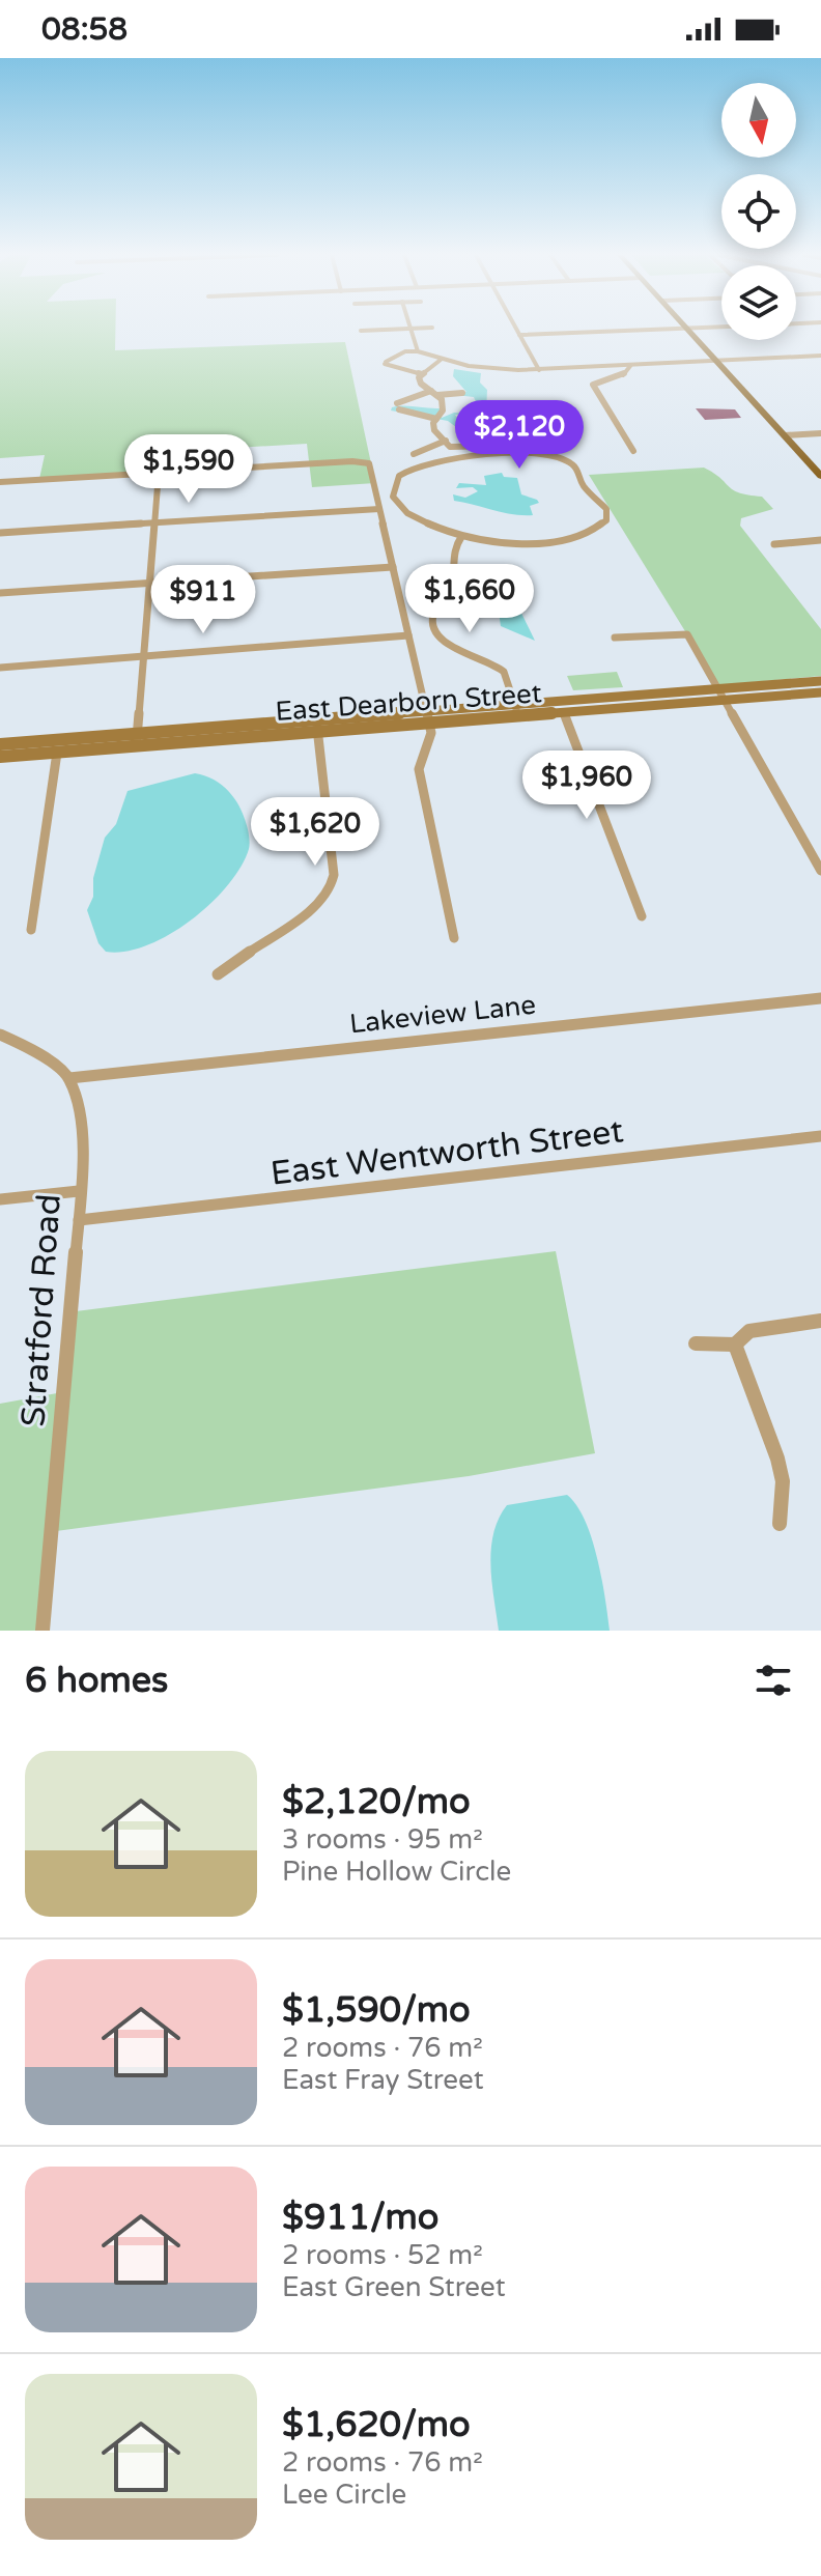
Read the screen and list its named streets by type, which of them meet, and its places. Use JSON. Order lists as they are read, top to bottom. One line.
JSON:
{"streets":{"main road":["East Dearborn Street"],"street":["Lakeview Lane","East Wentworth Street","Stratford Road"]},"crossings":[["Lakeview Lane","Stratford Road"],["East Wentworth Street","Stratford Road"]],"north":"bottom","page":{"status":"08:58","price":["$2,120","$1,590","$1,660","$911","$1,960","$1,620"],"heading":"6 homes","list":[{"name":"$2,120/mo","note":"3 rooms · 95 m² · Pine Hollow Circle"},{"name":"$1,590/mo","note":"2 rooms · 76 m² · East Fray Street"},{"name":"$911/mo","note":"2 rooms · 52 m² · East Green Street"},{"name":"$1,620/mo","note":"2 rooms · 76 m² · Lee Circle"}]}}
